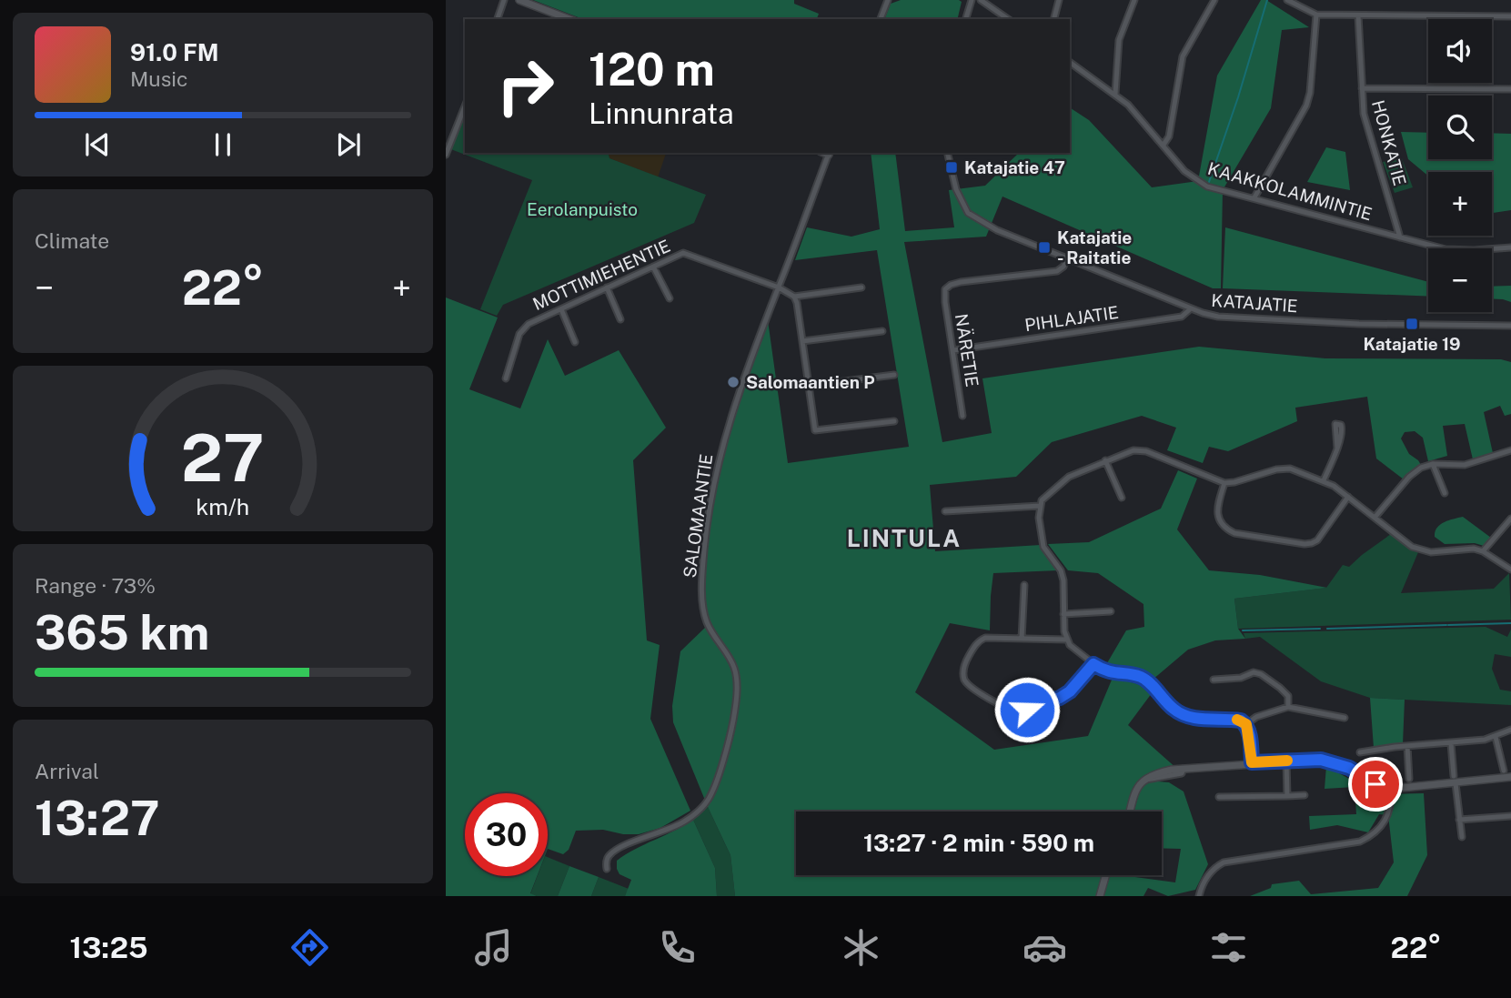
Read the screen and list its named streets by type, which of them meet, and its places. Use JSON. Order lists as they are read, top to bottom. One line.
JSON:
{"streets":{"street":["HONKATIE","KAAKKOLAMMINTIE","MOTTIMIEHENTIE","KATAJATIE","PIHLAJATIE","NÄRETIE","SALOMAANTIE"]},"crossings":[["HONKATIE","KAAKKOLAMMINTIE"],["MOTTIMIEHENTIE","SALOMAANTIE"],["KATAJATIE","PIHLAJATIE"],["KATAJATIE","NÄRETIE"],["PIHLAJATIE","NÄRETIE"]],"districts":["LINTULA"],"parks":["Eerolanpuisto"],"places":{"transit":["Katajatie 47","Katajatie - Raitatie","Katajatie 19"],"other":["Salomaantien P"]},"page":{"map_buttons":["+","−"],"turn":["120 m","Linnunrata"],"song":["91.0 FM","Music"],"tile":["Climate",["Range · 73%","365 km"],["Arrival","13:27"]],"heat":["−","22°","+"],"limit":"30","trip":"13:27 · 2 min · 590 m","tabs":["13:25","22°"],"gauge":["27","km/h"]}}
